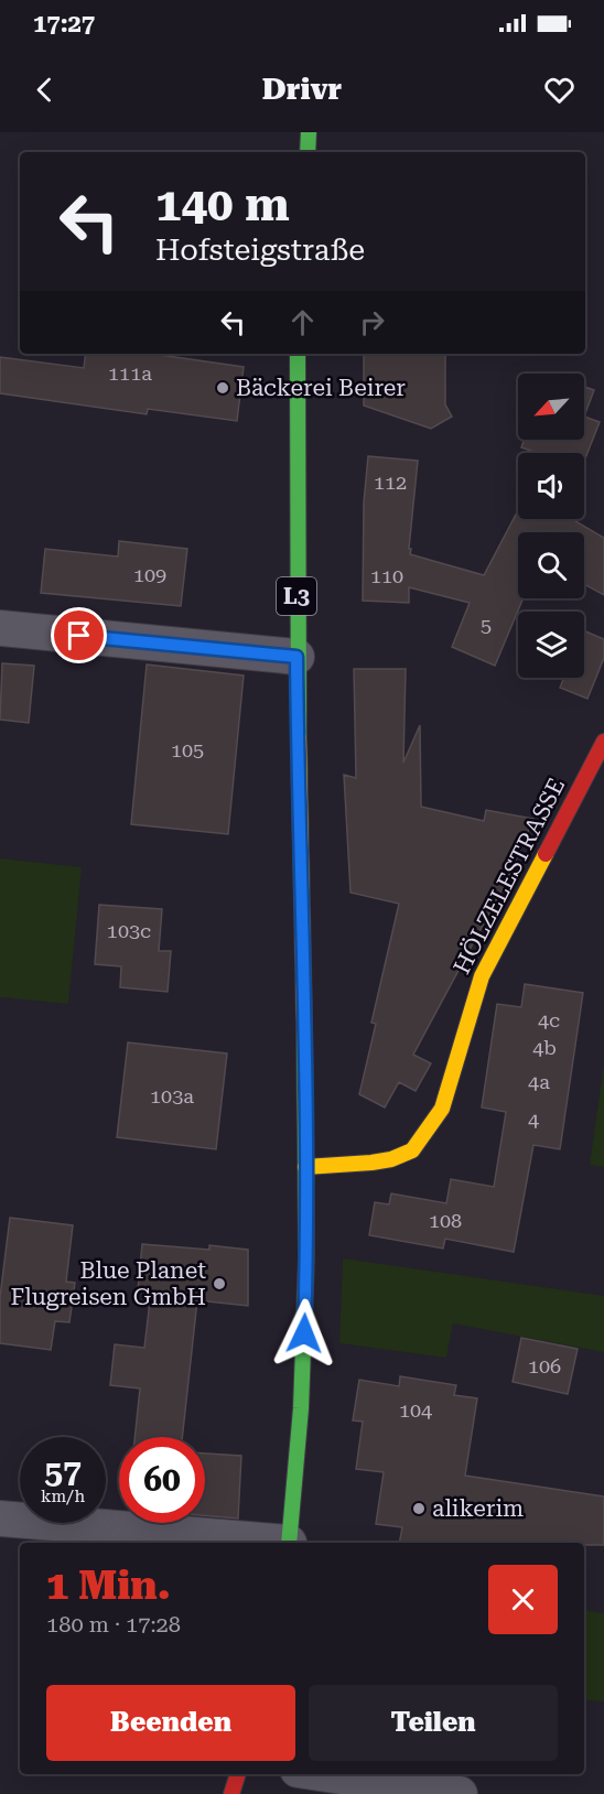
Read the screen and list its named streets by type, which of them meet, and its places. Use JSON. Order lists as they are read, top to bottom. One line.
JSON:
{"streets":{"main road":["L3","HÖLZELESTRASSE"]},"crossings":[["L3","HÖLZELESTRASSE"]],"places":["Bäckerei Beirer","Blue Planet Flugreisen GmbH","alikerim"],"house_numbers":["111a","112","109","110","5","105","103c","4c","4b","4a","103a","4","108","106","104"],"north":"bottom left","page":{"status":"17:27","header":"Drivr","turn":["140 m","Hofsteigstraße"],"speed":"57 km/h","limit":"60","heading":["1 Min.","180 m · 17:28"],"buttons":["Beenden","Teilen"]}}
